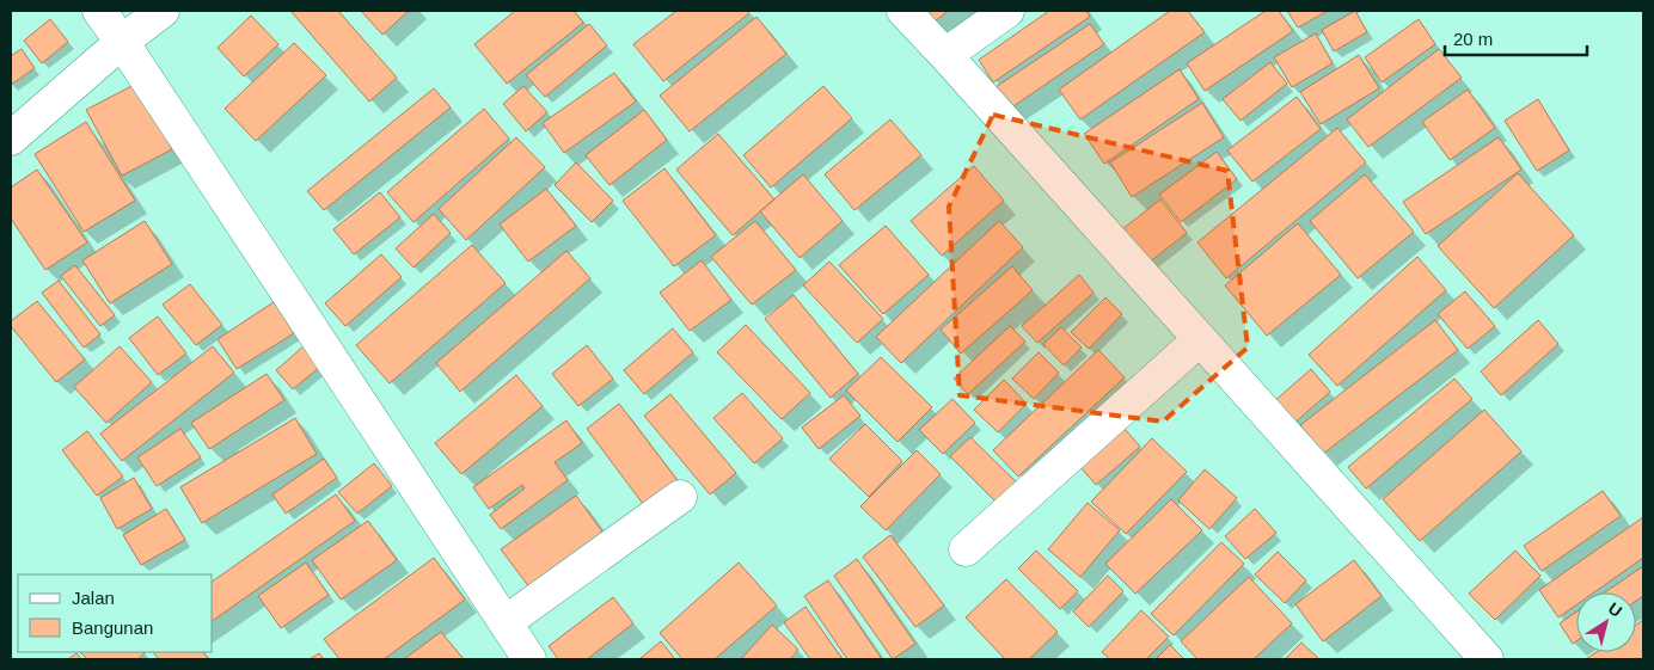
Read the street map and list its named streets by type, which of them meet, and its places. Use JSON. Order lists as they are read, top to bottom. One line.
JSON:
{"legend":["Jalan","Bangunan"],"scale_bar":"20 m","north":"top right"}
